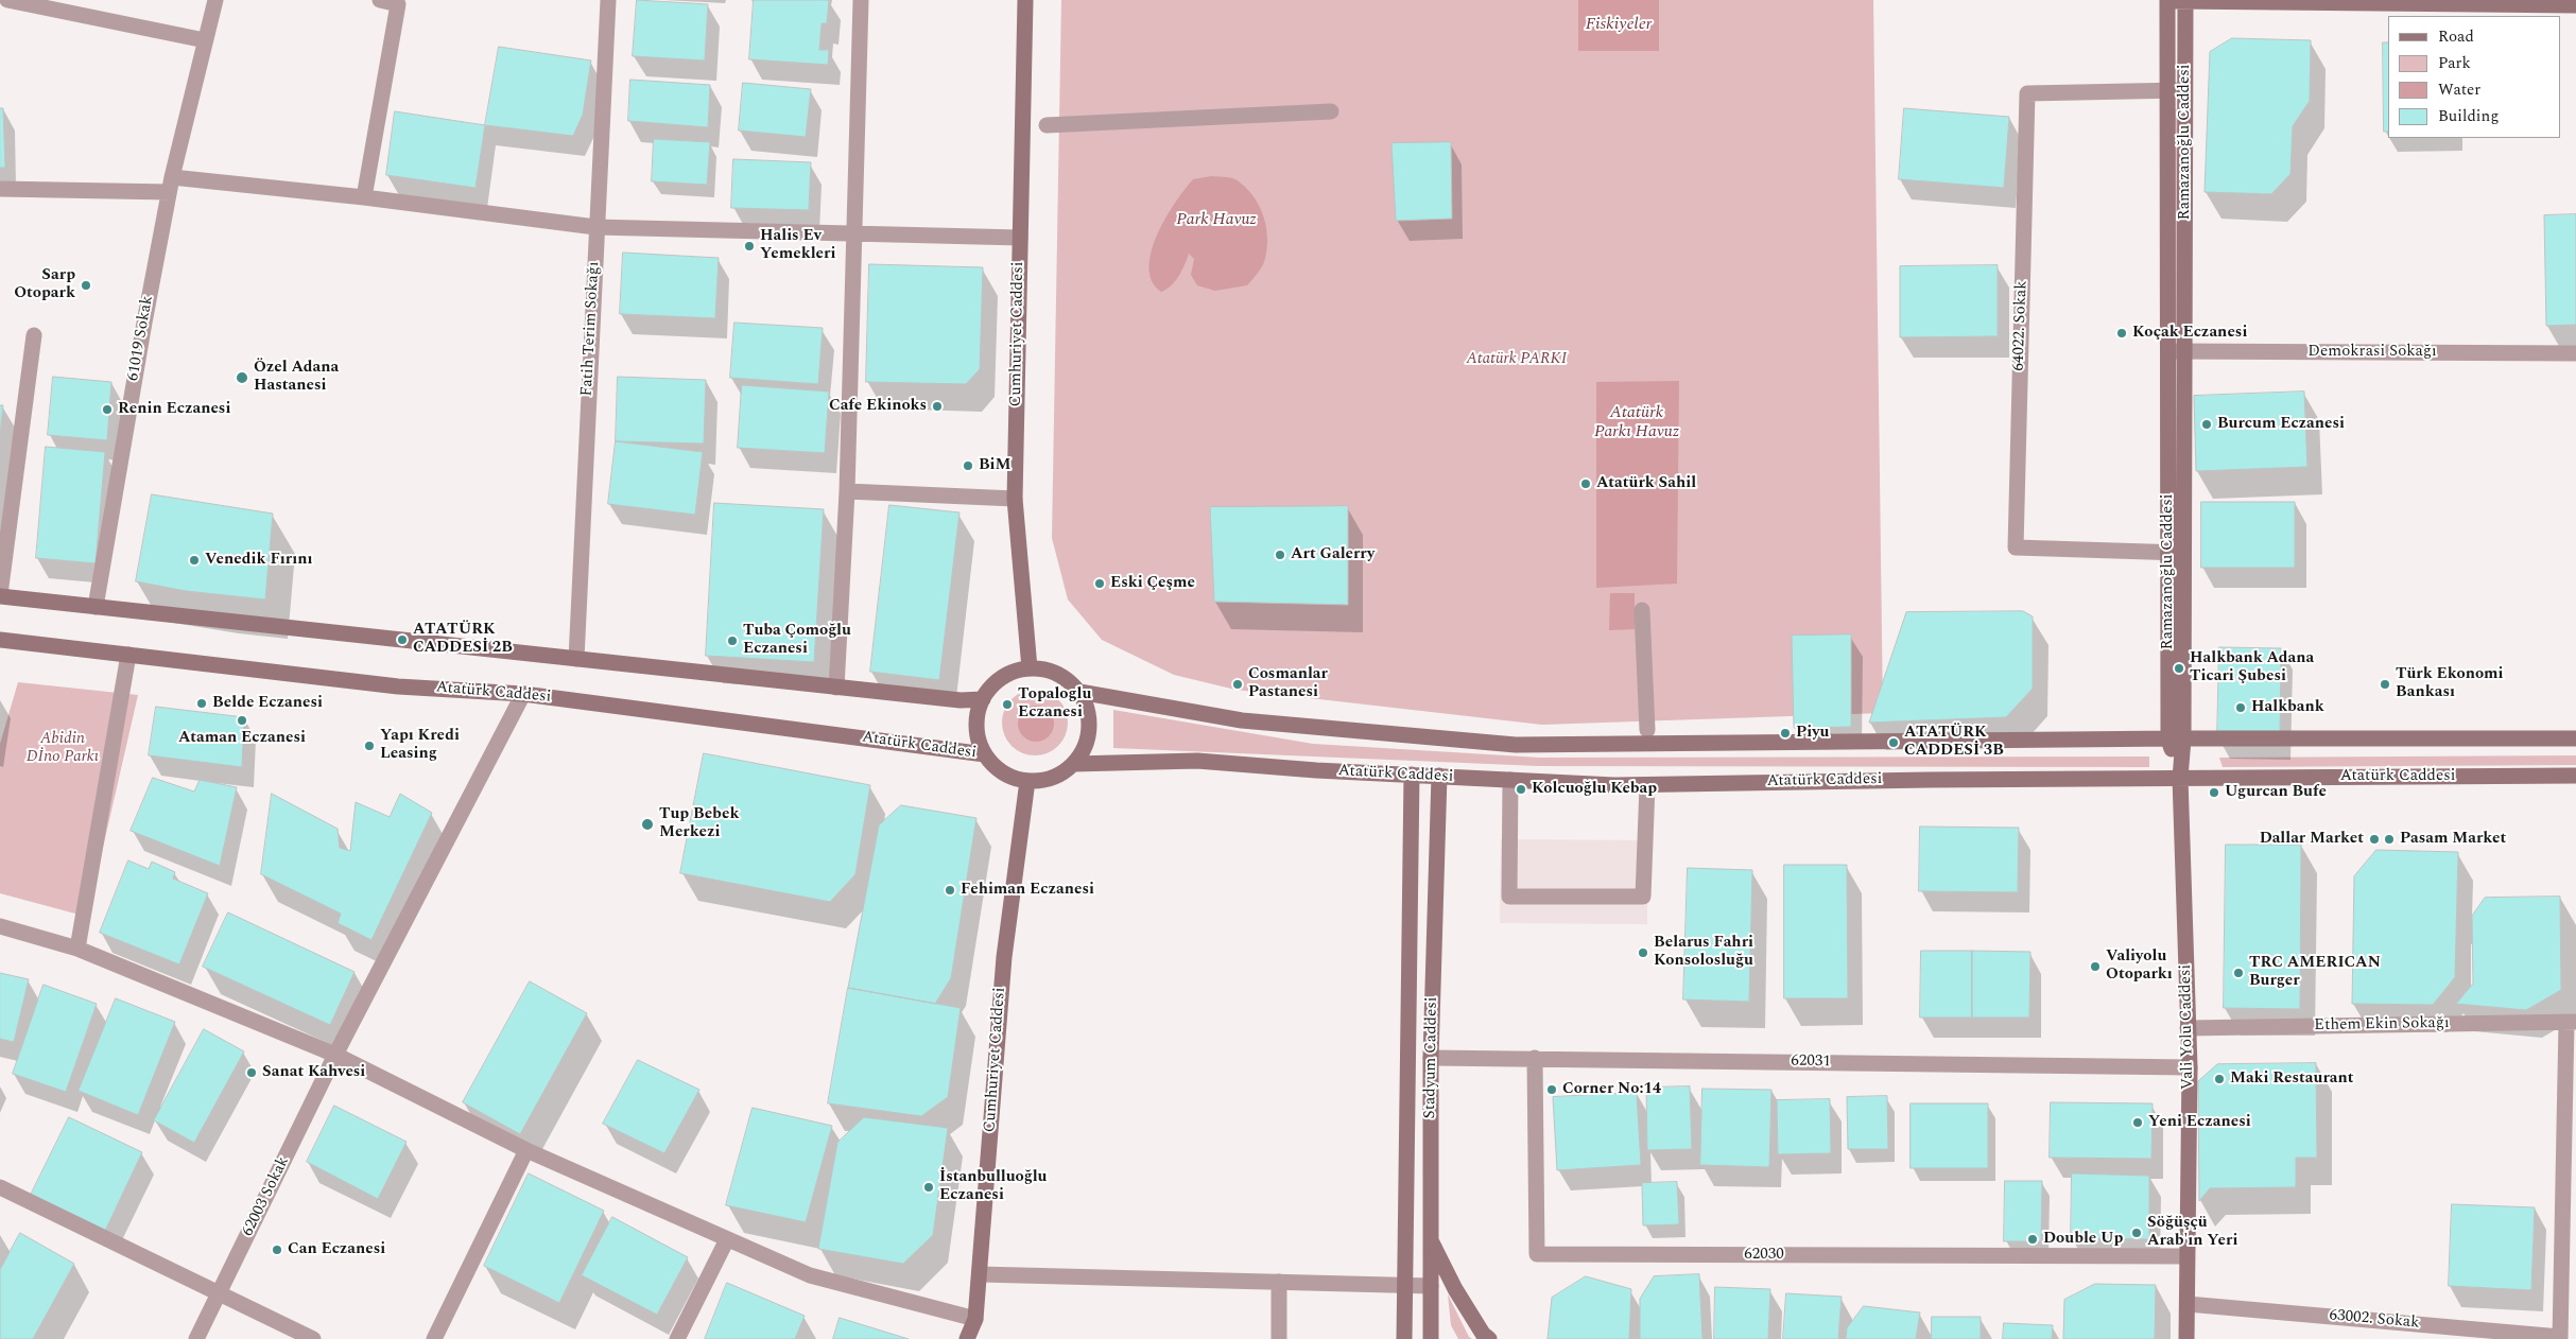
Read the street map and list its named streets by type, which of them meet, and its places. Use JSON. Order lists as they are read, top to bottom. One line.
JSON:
{"streets":{"main road":["Ramazanoğlu Caddesi","Cumhuriyet Caddesi","Atatürk Caddesi","Vali Yolu Caddesi","Stadyum Caddesi"],"street":["64022. Sokak","Fatih Terim Sokağı","61019 Sokak","Demokrasi Sokağı","Ethem Ekin Sokağı","62031","62003 Sokak","62030","63002. Sokak"]},"crossings":[["Ramazanoğlu Caddesi","64022. Sokak"],["Ramazanoğlu Caddesi","Demokrasi Sokağı"],["Ramazanoğlu Caddesi","Atatürk Caddesi"],["Ramazanoğlu Caddesi","Vali Yolu Caddesi"],["Cumhuriyet Caddesi","Atatürk Caddesi"],["Atatürk Caddesi","Vali Yolu Caddesi"],["Atatürk Caddesi","Stadyum Caddesi"],["Atatürk Caddesi","62003 Sokak"],["Ethem Ekin Sokağı","Vali Yolu Caddesi"],["Vali Yolu Caddesi","62031"],["Vali Yolu Caddesi","62030"],["Vali Yolu Caddesi","63002. Sokak"],["Stadyum Caddesi","62031"],["62031","62030"]],"water":["Fiskiyeler","Park Havuz","Atatürk Parkı Havuz"],"parks":["Atatürk PARKI","Abidin Dİno Parkı"],"places":["Halis Ev Yemekleri","Sarp Otopark","Koçak Eczanesi","Özel Adana Hastanesi","Cafe Ekinoks","Renin Eczanesi","Burcum Eczanesi","BiM","Atatürk Sahil","Art Galerry","Venedik Fırını","Eski Çeşme","ATATÜRK CADDESİ 2B","Tuba Çomoğlu Eczanesi","Halkbank Adana Ticari Şubesi","Cosmanlar Pastanesi","Türk Ekonomi Bankası","Belde Eczanesi","Topaloglu Eczanesi","Halkbank","Ataman Eczanesi","Piyu","ATATÜRK CADDESİ 3B","Yapı Kredi Leasing","Kolcuoğlu Kebap","Ugurcan Bufe","Tup Bebek Merkezi","Dallar Market","Pasam Market","Fehiman Eczanesi","Belarus Fahri Konsolosluğu","Valiyolu Otoparkı","TRC AMERICAN Burger","Sanat Kahvesi","Maki Restaurant","Corner No:14","Yeni Eczanesi","İstanbulluoğlu Eczanesi","Söğüşçü Arab'ın Yeri","Double Up","Can Eczanesi"],"legend":["Road","Park","Water","Building"]}
